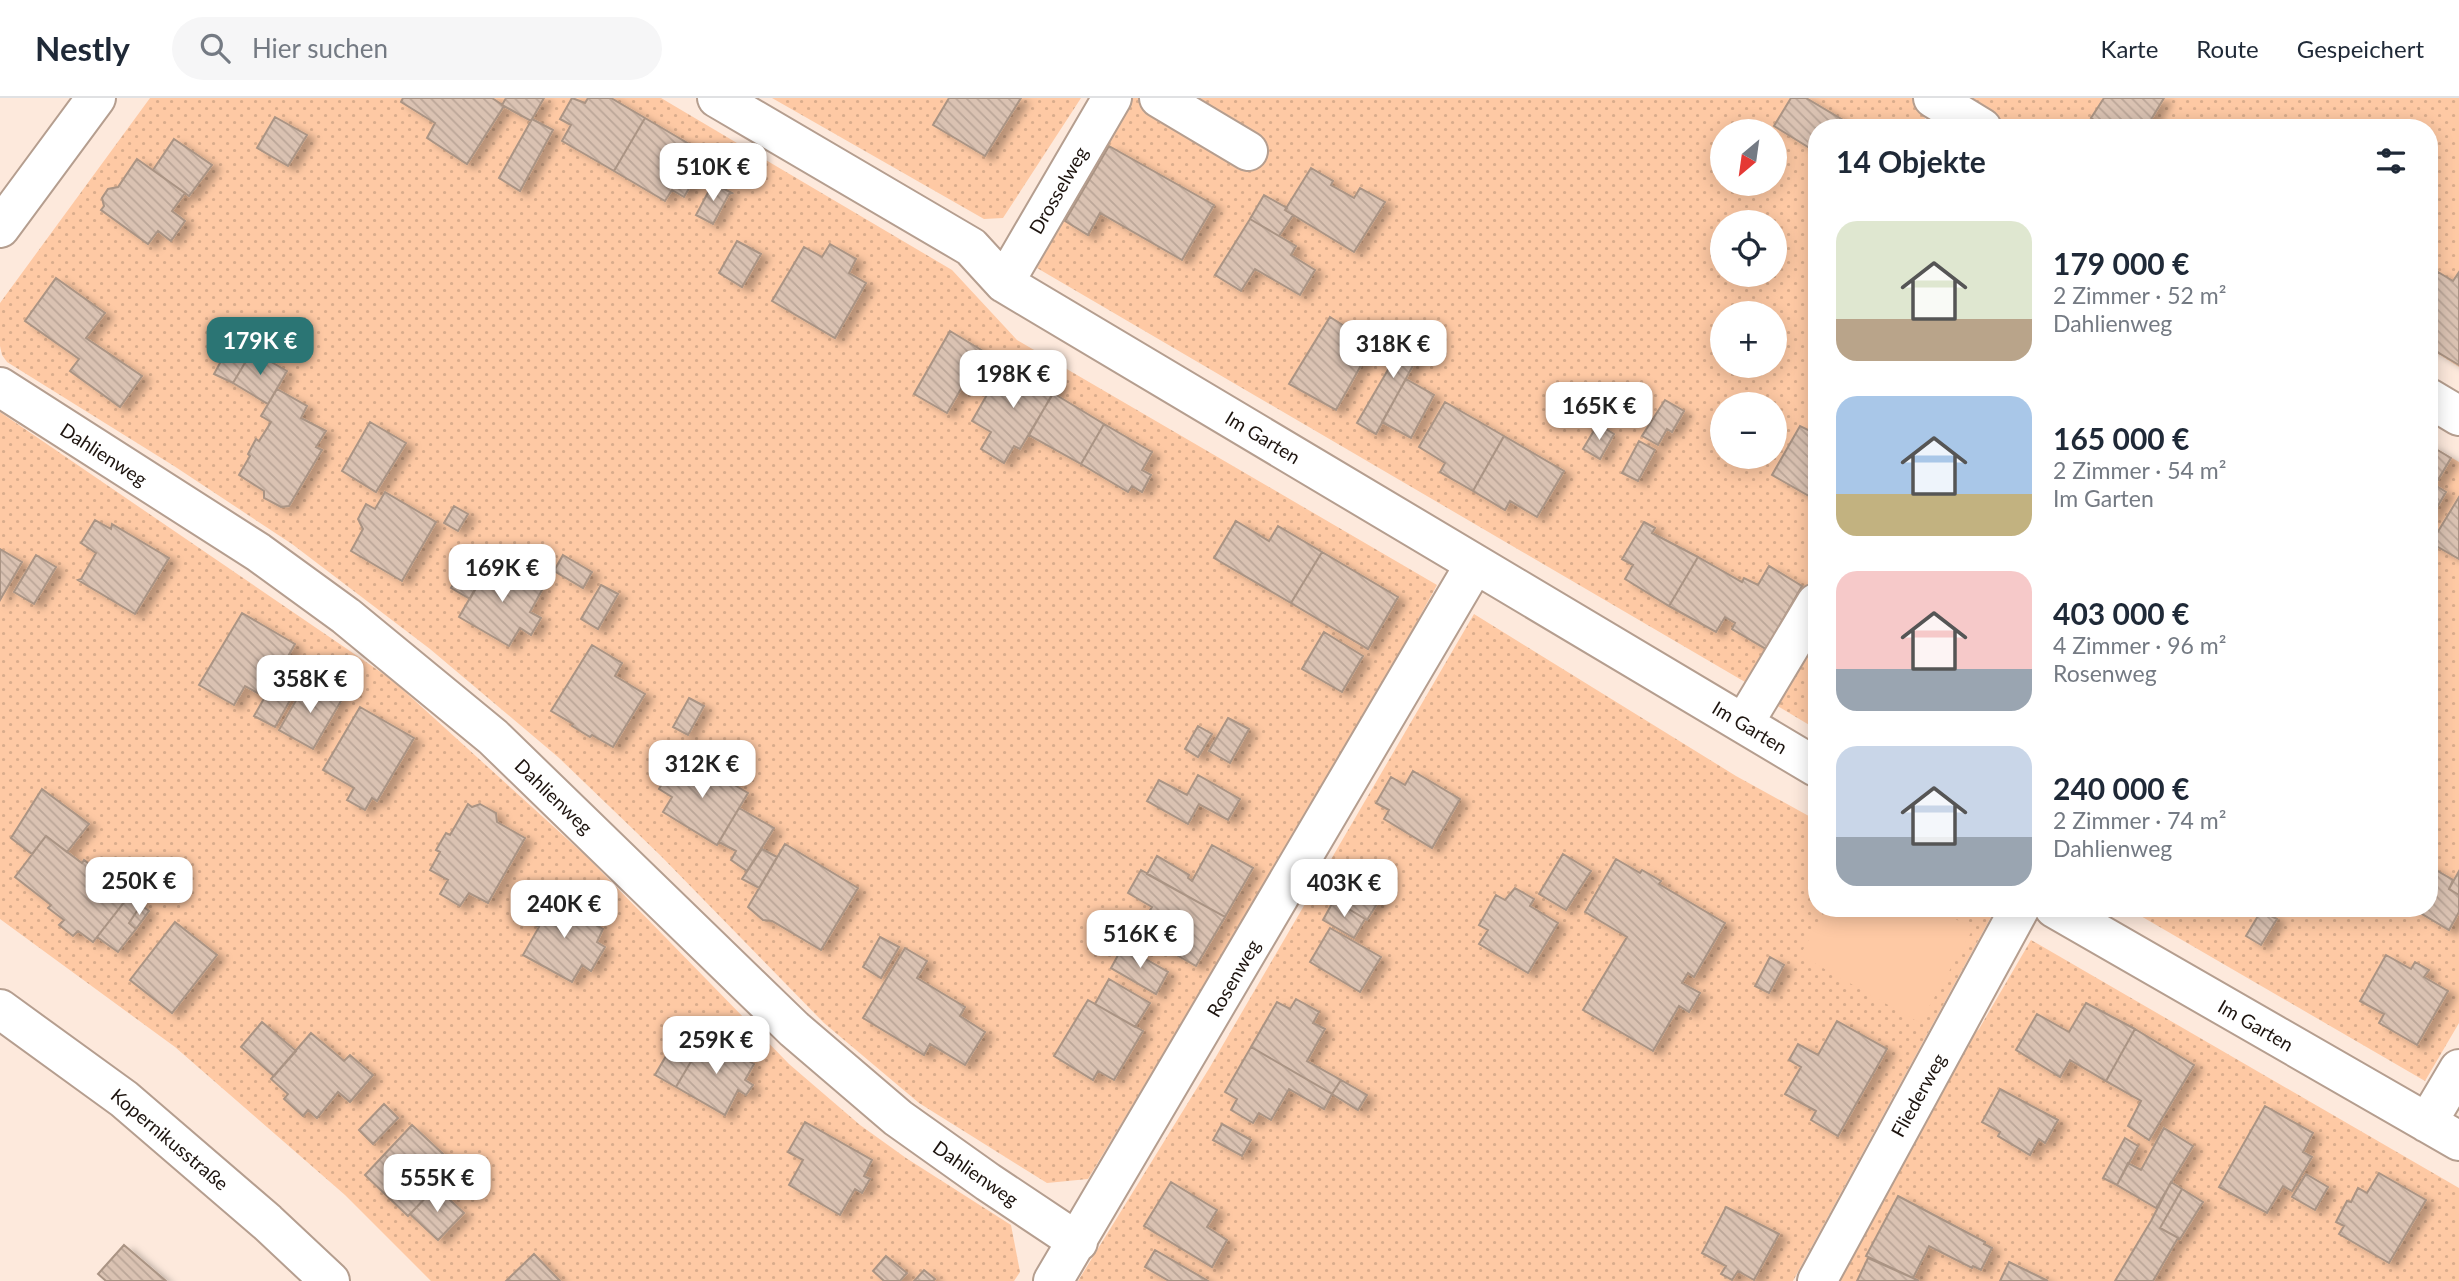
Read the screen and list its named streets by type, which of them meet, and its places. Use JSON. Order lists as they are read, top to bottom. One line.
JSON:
{"streets":{"street":["Drosselweg","Im Garten","Dahlienweg","Rosenweg","Fliederweg","Kopernikusstraße"]},"crossings":[["Drosselweg","Im Garten"],["Im Garten","Rosenweg"],["Dahlienweg","Rosenweg"]],"north":"bottom left","page":{"header":"Nestly","search":"Hier suchen","nav":["Karte","Route","Gespeichert"],"map_buttons":["+","−"],"heading":"14 Objekte","price":["510K €","179K €","318K €","198K €","165K €","169K €","358K €","312K €","250K €","403K €","240K €","516K €","259K €","555K €"],"list":[{"name":"179 000 €","note":"2 Zimmer · 52 m² · Dahlienweg"},{"name":"165 000 €","note":"2 Zimmer · 54 m² · Im Garten"},{"name":"403 000 €","note":"4 Zimmer · 96 m² · Rosenweg"},{"name":"240 000 €","note":"2 Zimmer · 74 m² · Dahlienweg"}]}}
